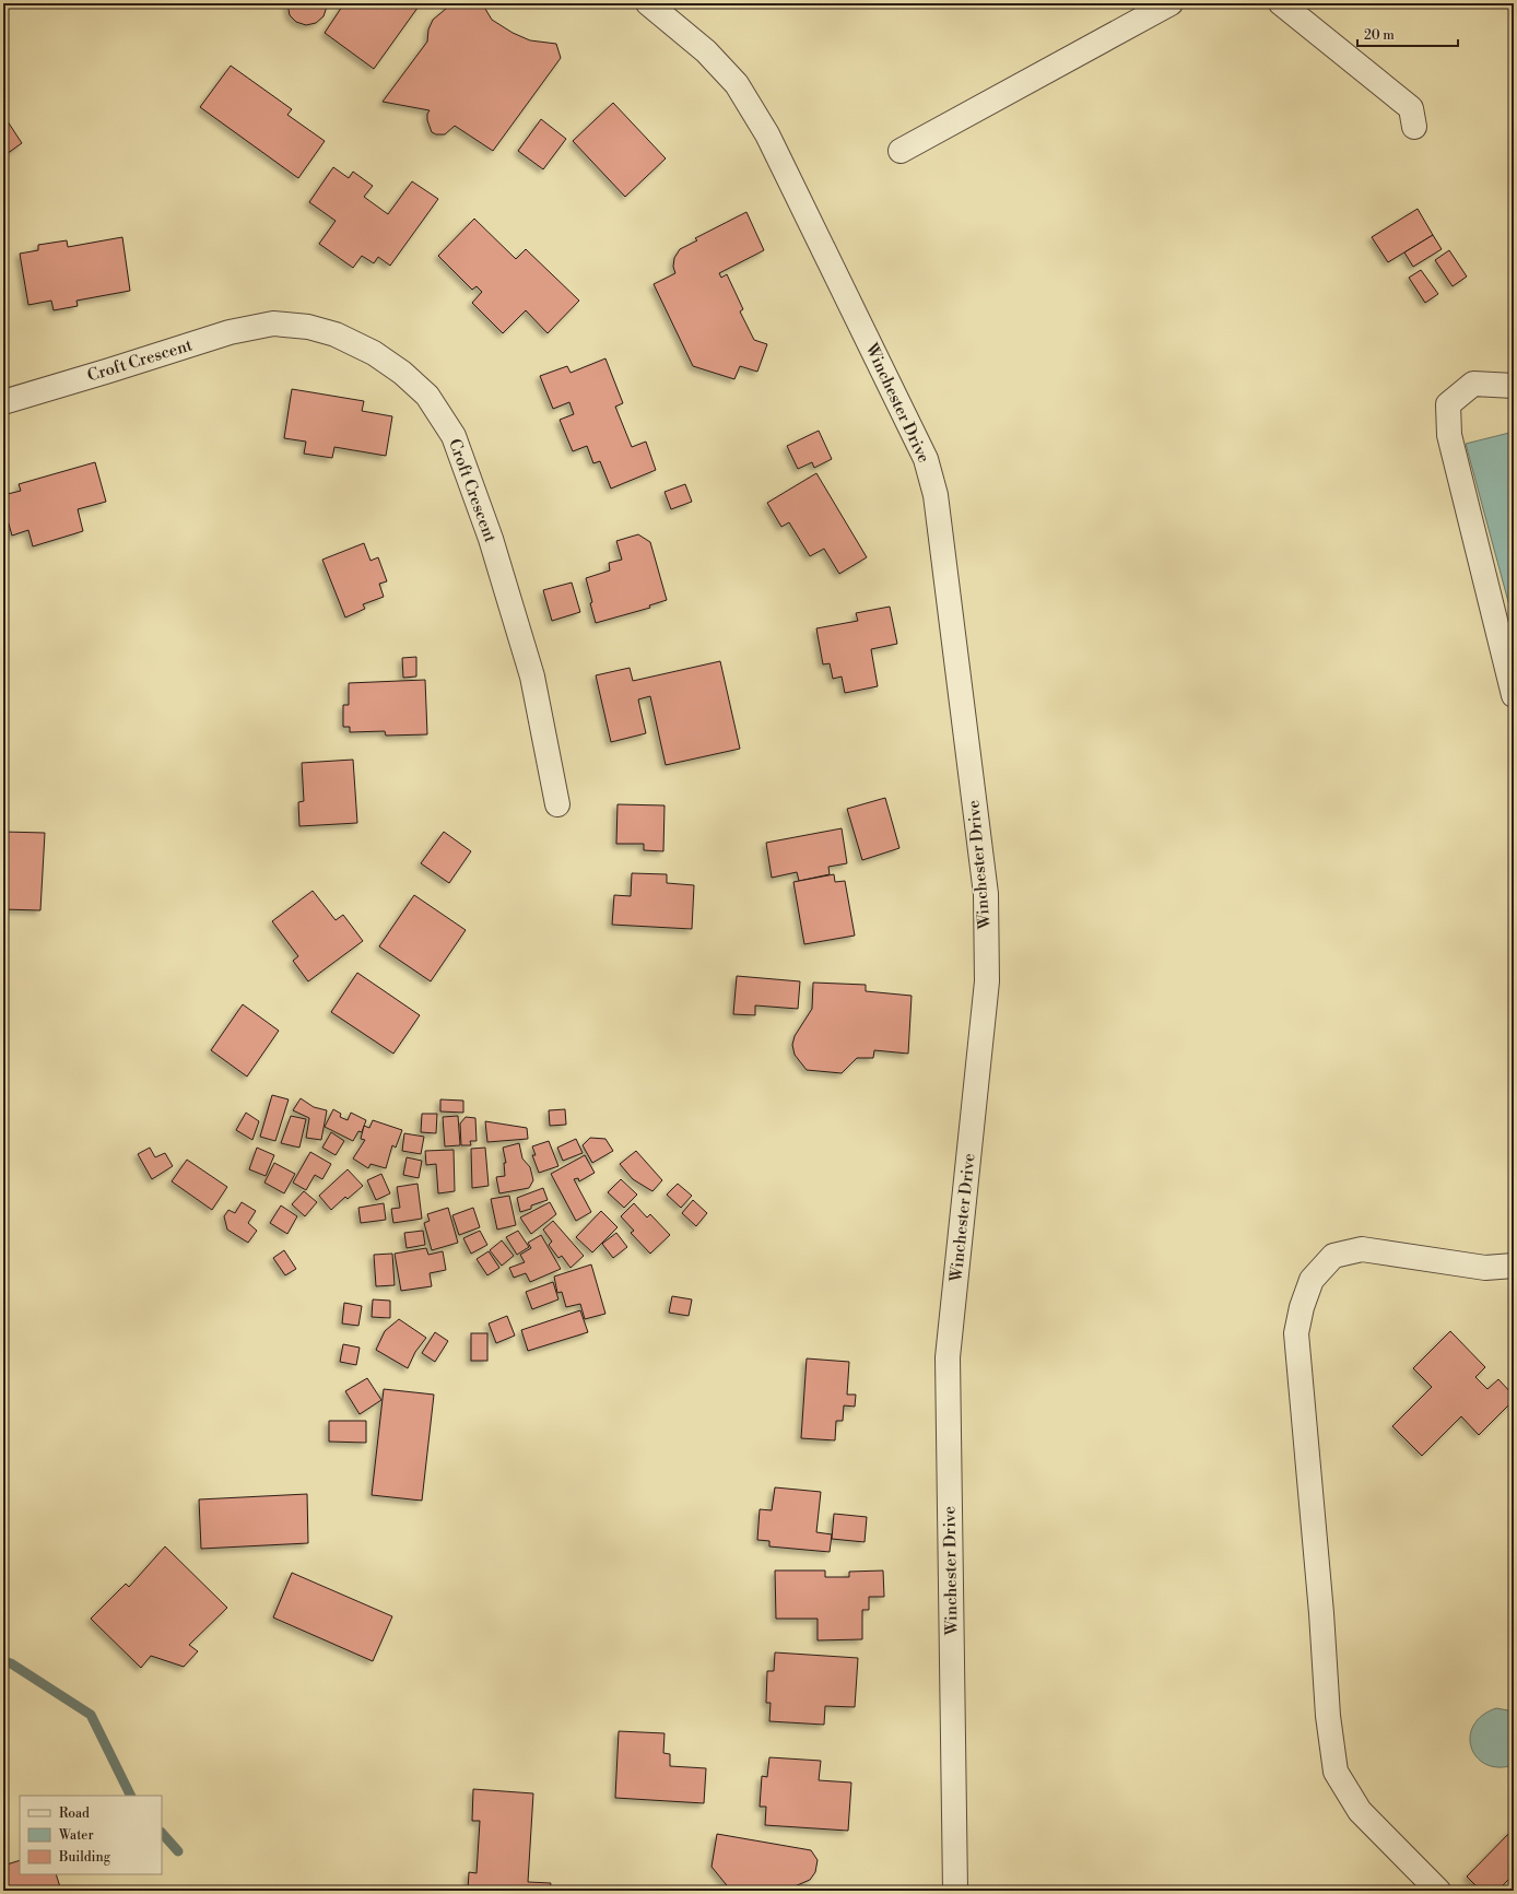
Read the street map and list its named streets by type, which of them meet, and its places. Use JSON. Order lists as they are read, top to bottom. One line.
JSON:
{"streets":{"street":["Croft Crescent","Winchester Drive"]},"legend":["Road","Water","Building"],"scale_bar":"20 m"}
